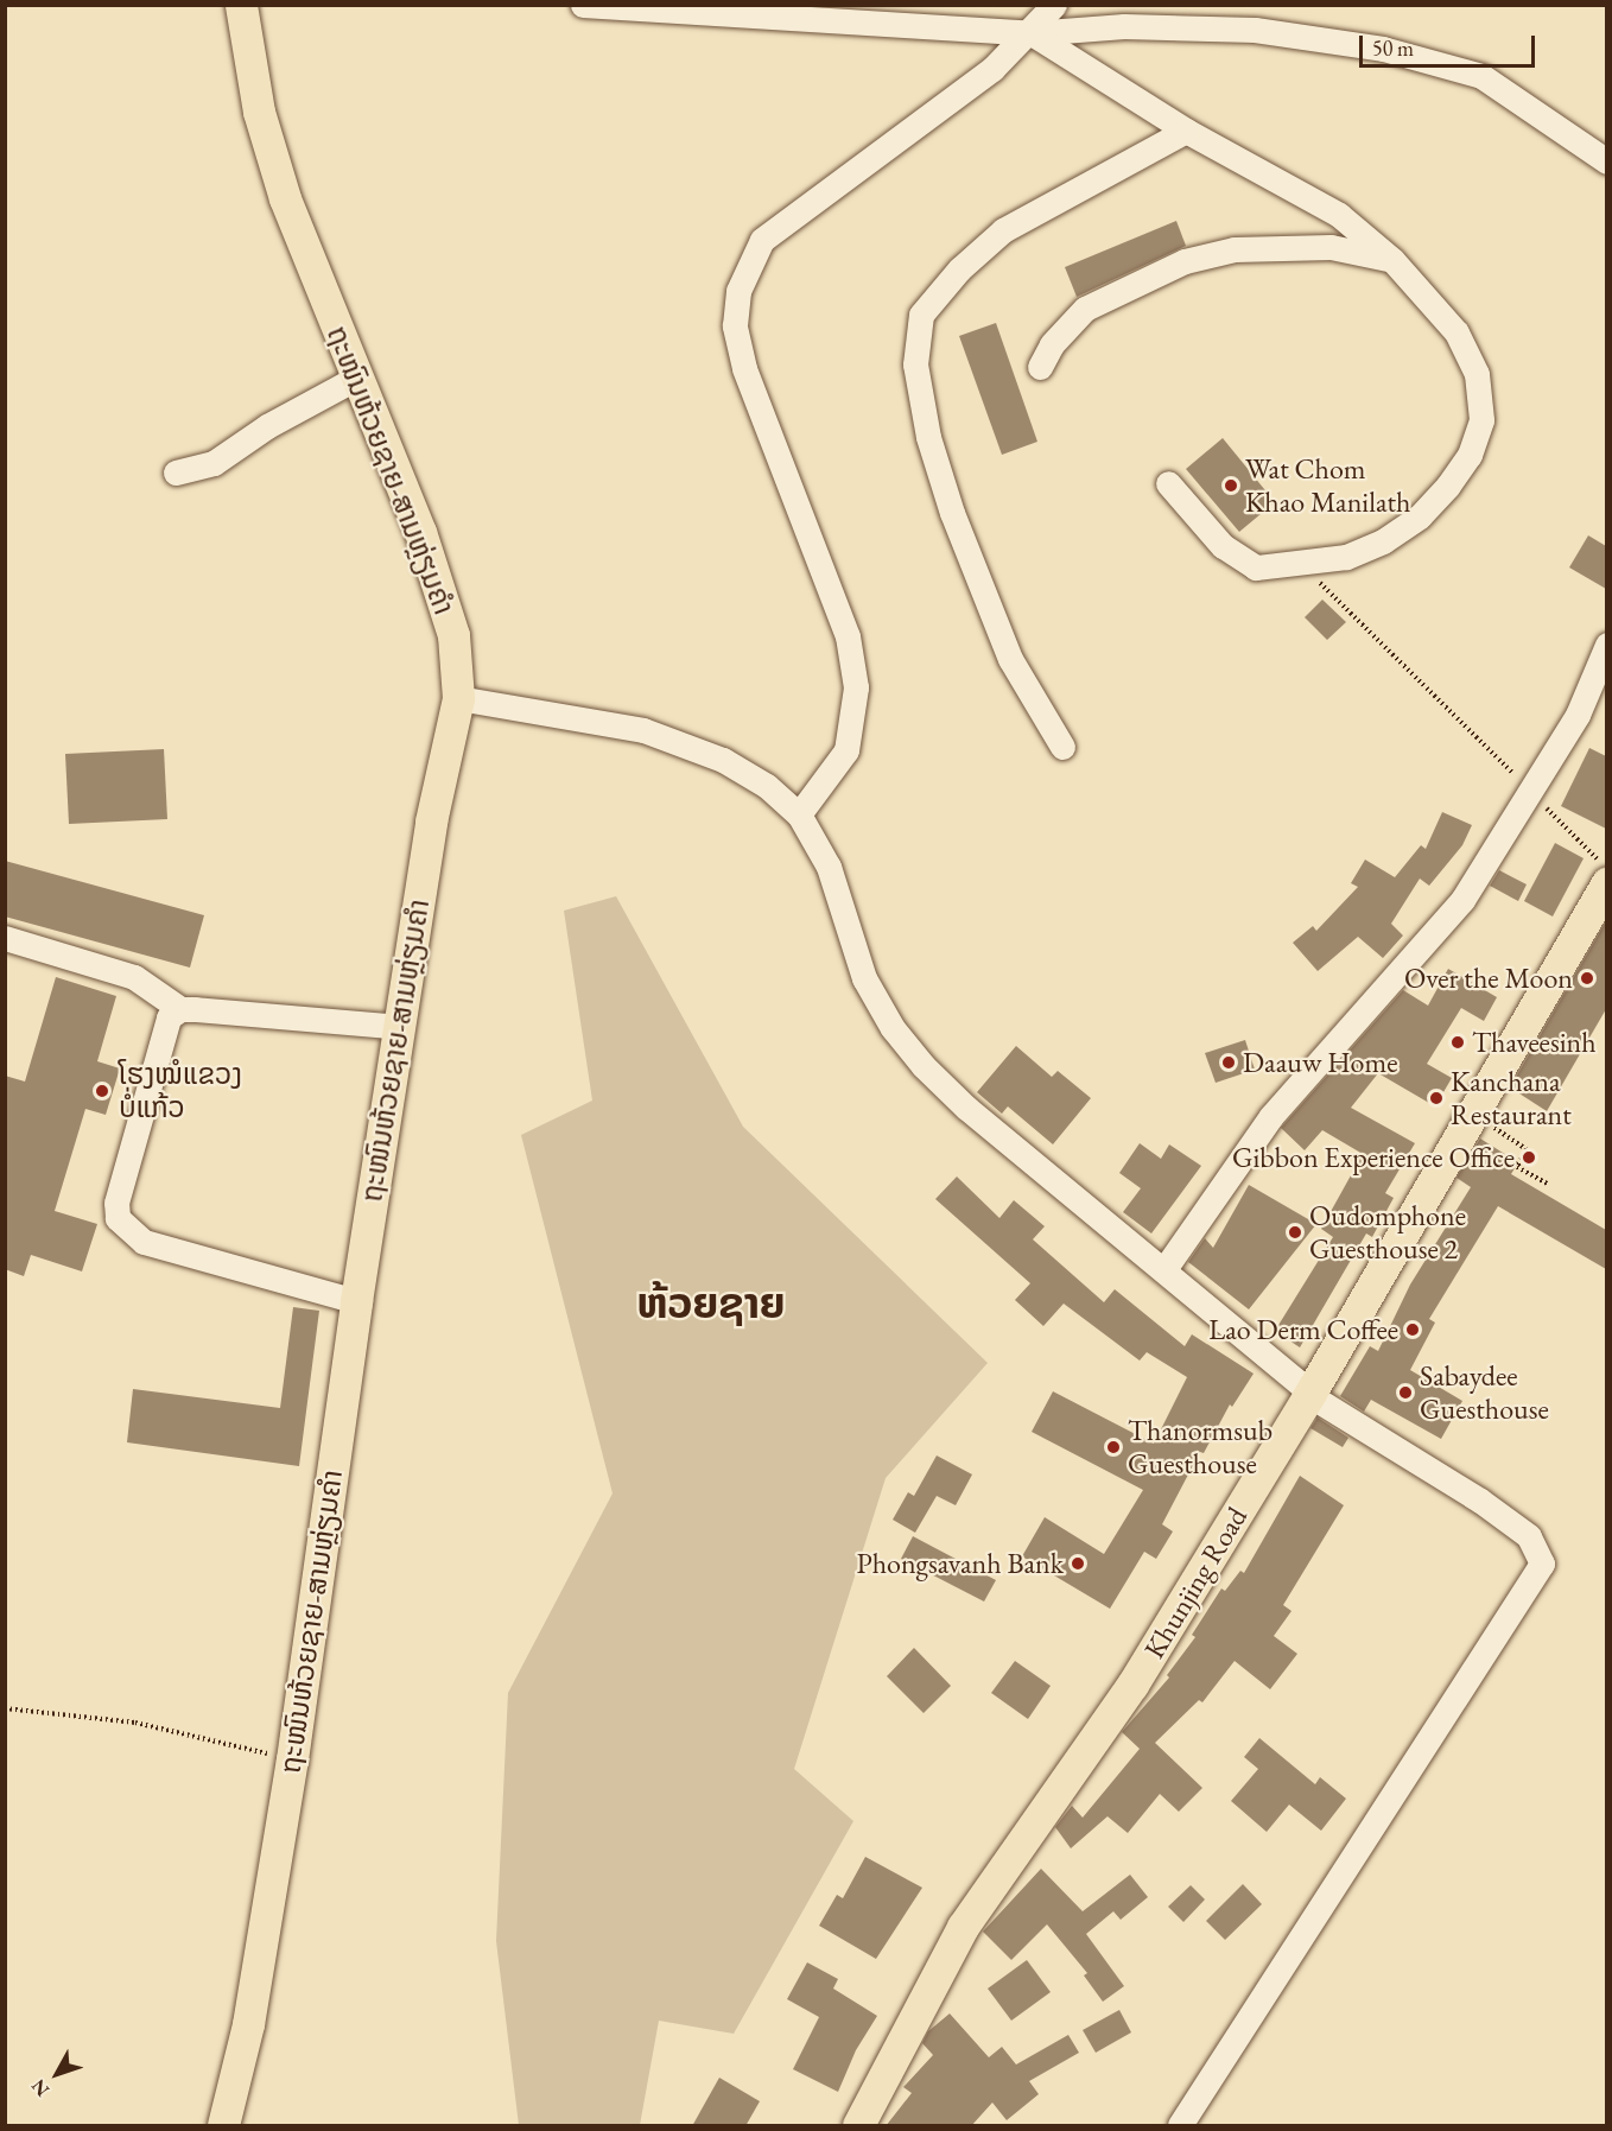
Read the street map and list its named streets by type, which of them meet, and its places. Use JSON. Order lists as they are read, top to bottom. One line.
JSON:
{"streets":{"main road":["ຖະໜົນຫ້ວຍຊາຍ-ສາມຫຼ່ຽມຄຳ","Khunjing Road"]},"districts":["ຫ້ວຍຊາຍ"],"places":["Wat Chom Khao Manilath","Over the Moon","Thaveesinh","Daauw Home","ໂຮງໝໍແຂວງ ບໍ່ແກ້ວ","Kanchana Restaurant","Gibbon Experience Office","Oudomphone Guesthouse 2","Lao Derm Coffee","Sabaydee Guesthouse","Thanormsub Guesthouse","Phongsavanh Bank"],"scale_bar":"50 m","north":"bottom left"}
